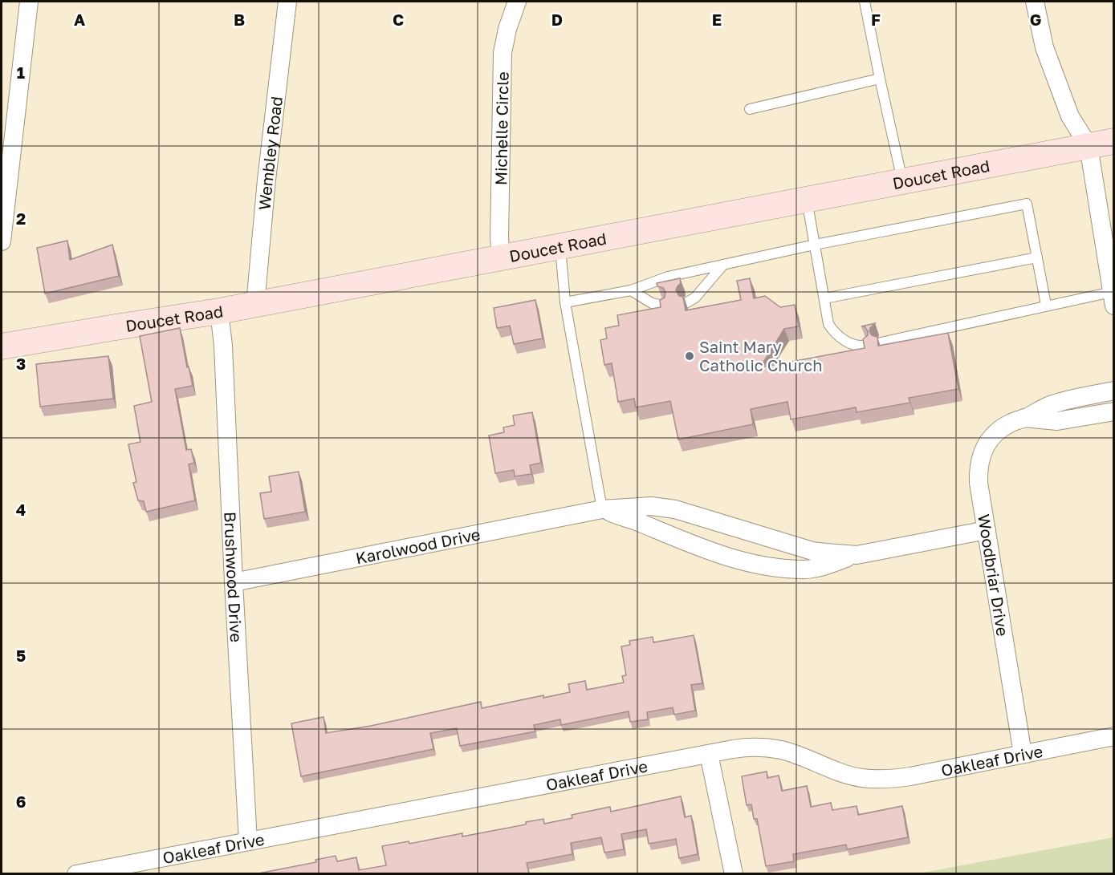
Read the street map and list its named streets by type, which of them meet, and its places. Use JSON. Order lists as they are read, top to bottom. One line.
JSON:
{"streets":{"street":["Michelle Circle","Wembley Road","Doucet Road","Karolwood Drive","Woodbriar Drive","Brushwood Drive","Oakleaf Drive"]},"crossings":[["Michelle Circle","Doucet Road"],["Wembley Road","Doucet Road"],["Doucet Road","Brushwood Drive"],["Karolwood Drive","Woodbriar Drive"],["Karolwood Drive","Brushwood Drive"],["Woodbriar Drive","Oakleaf Drive"],["Brushwood Drive","Oakleaf Drive"]],"places":["Saint Mary Catholic Church"],"grid":{"columns":["A","B","C","D","E","F","G"],"rows":["1","2","3","4","5","6"]}}
